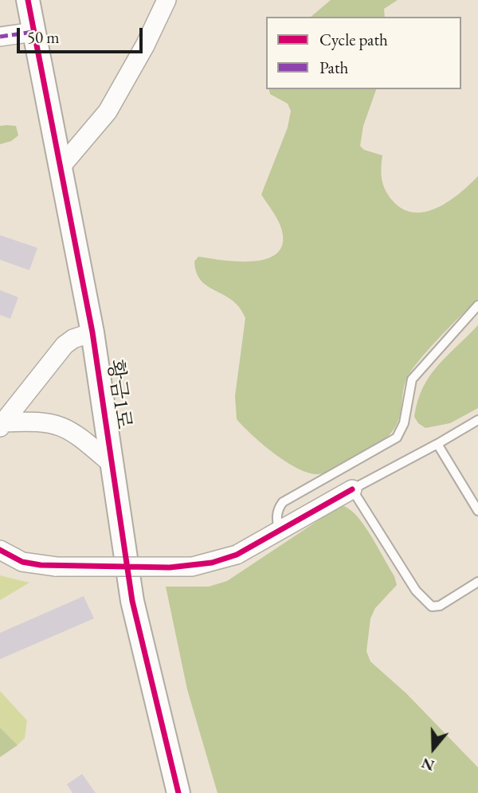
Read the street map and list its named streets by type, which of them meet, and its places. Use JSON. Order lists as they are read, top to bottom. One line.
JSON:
{"streets":{"street":["황금1로"]},"legend":["Cycle path","Path"],"scale_bar":"50 m","north":"bottom"}
